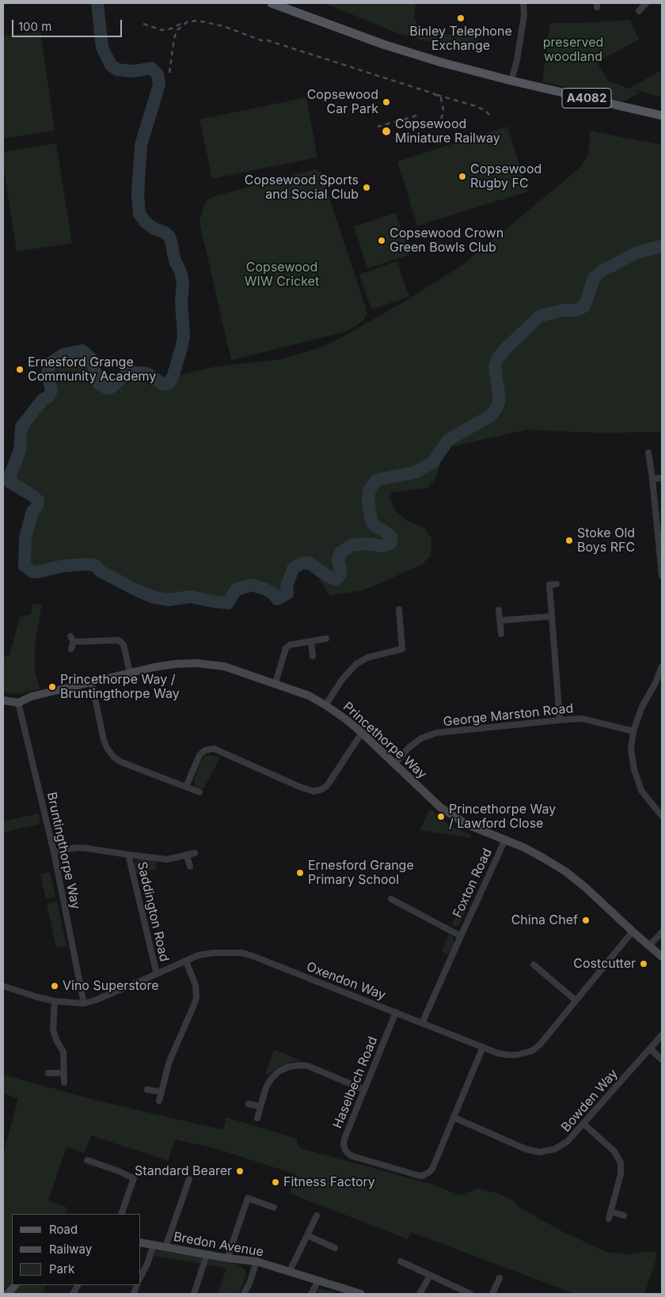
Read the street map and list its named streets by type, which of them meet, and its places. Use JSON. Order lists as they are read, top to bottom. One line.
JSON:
{"streets":{"main road":["A4082"],"street":["George Marston Road","Princethorpe Way","Bruntingthorpe Way","Foxton Road","Saddington Road","Oxendon Way","Haselbech Road","Bowden Way","Bredon Avenue"]},"crossings":[["George Marston Road","Princethorpe Way"],["Princethorpe Way","Bruntingthorpe Way"],["Princethorpe Way","Foxton Road"],["Princethorpe Way","Oxendon Way"],["Bruntingthorpe Way","Oxendon Way"],["Foxton Road","Oxendon Way"],["Saddington Road","Oxendon Way"],["Oxendon Way","Haselbech Road"],["Haselbech Road","Bowden Way"]],"parks":["preserved woodland","Copsewood WIW Cricket"],"places":["Binley Telephone Exchange","Copsewood Car Park","Copsewood Miniature Railway","Copsewood Rugby FC","Copsewood Sports and Social Club","Copsewood Crown Green Bowls Club","Ernesford Grange Community Academy","Stoke Old Boys RFC","Princethorpe Way / Bruntingthorpe Way","Princethorpe Way / Lawford Close","Ernesford Grange Primary School","China Chef","Costcutter","Vino Superstore","Standard Bearer","Fitness Factory"],"legend":["Road","Railway","Park"],"scale_bar":"100 m"}
